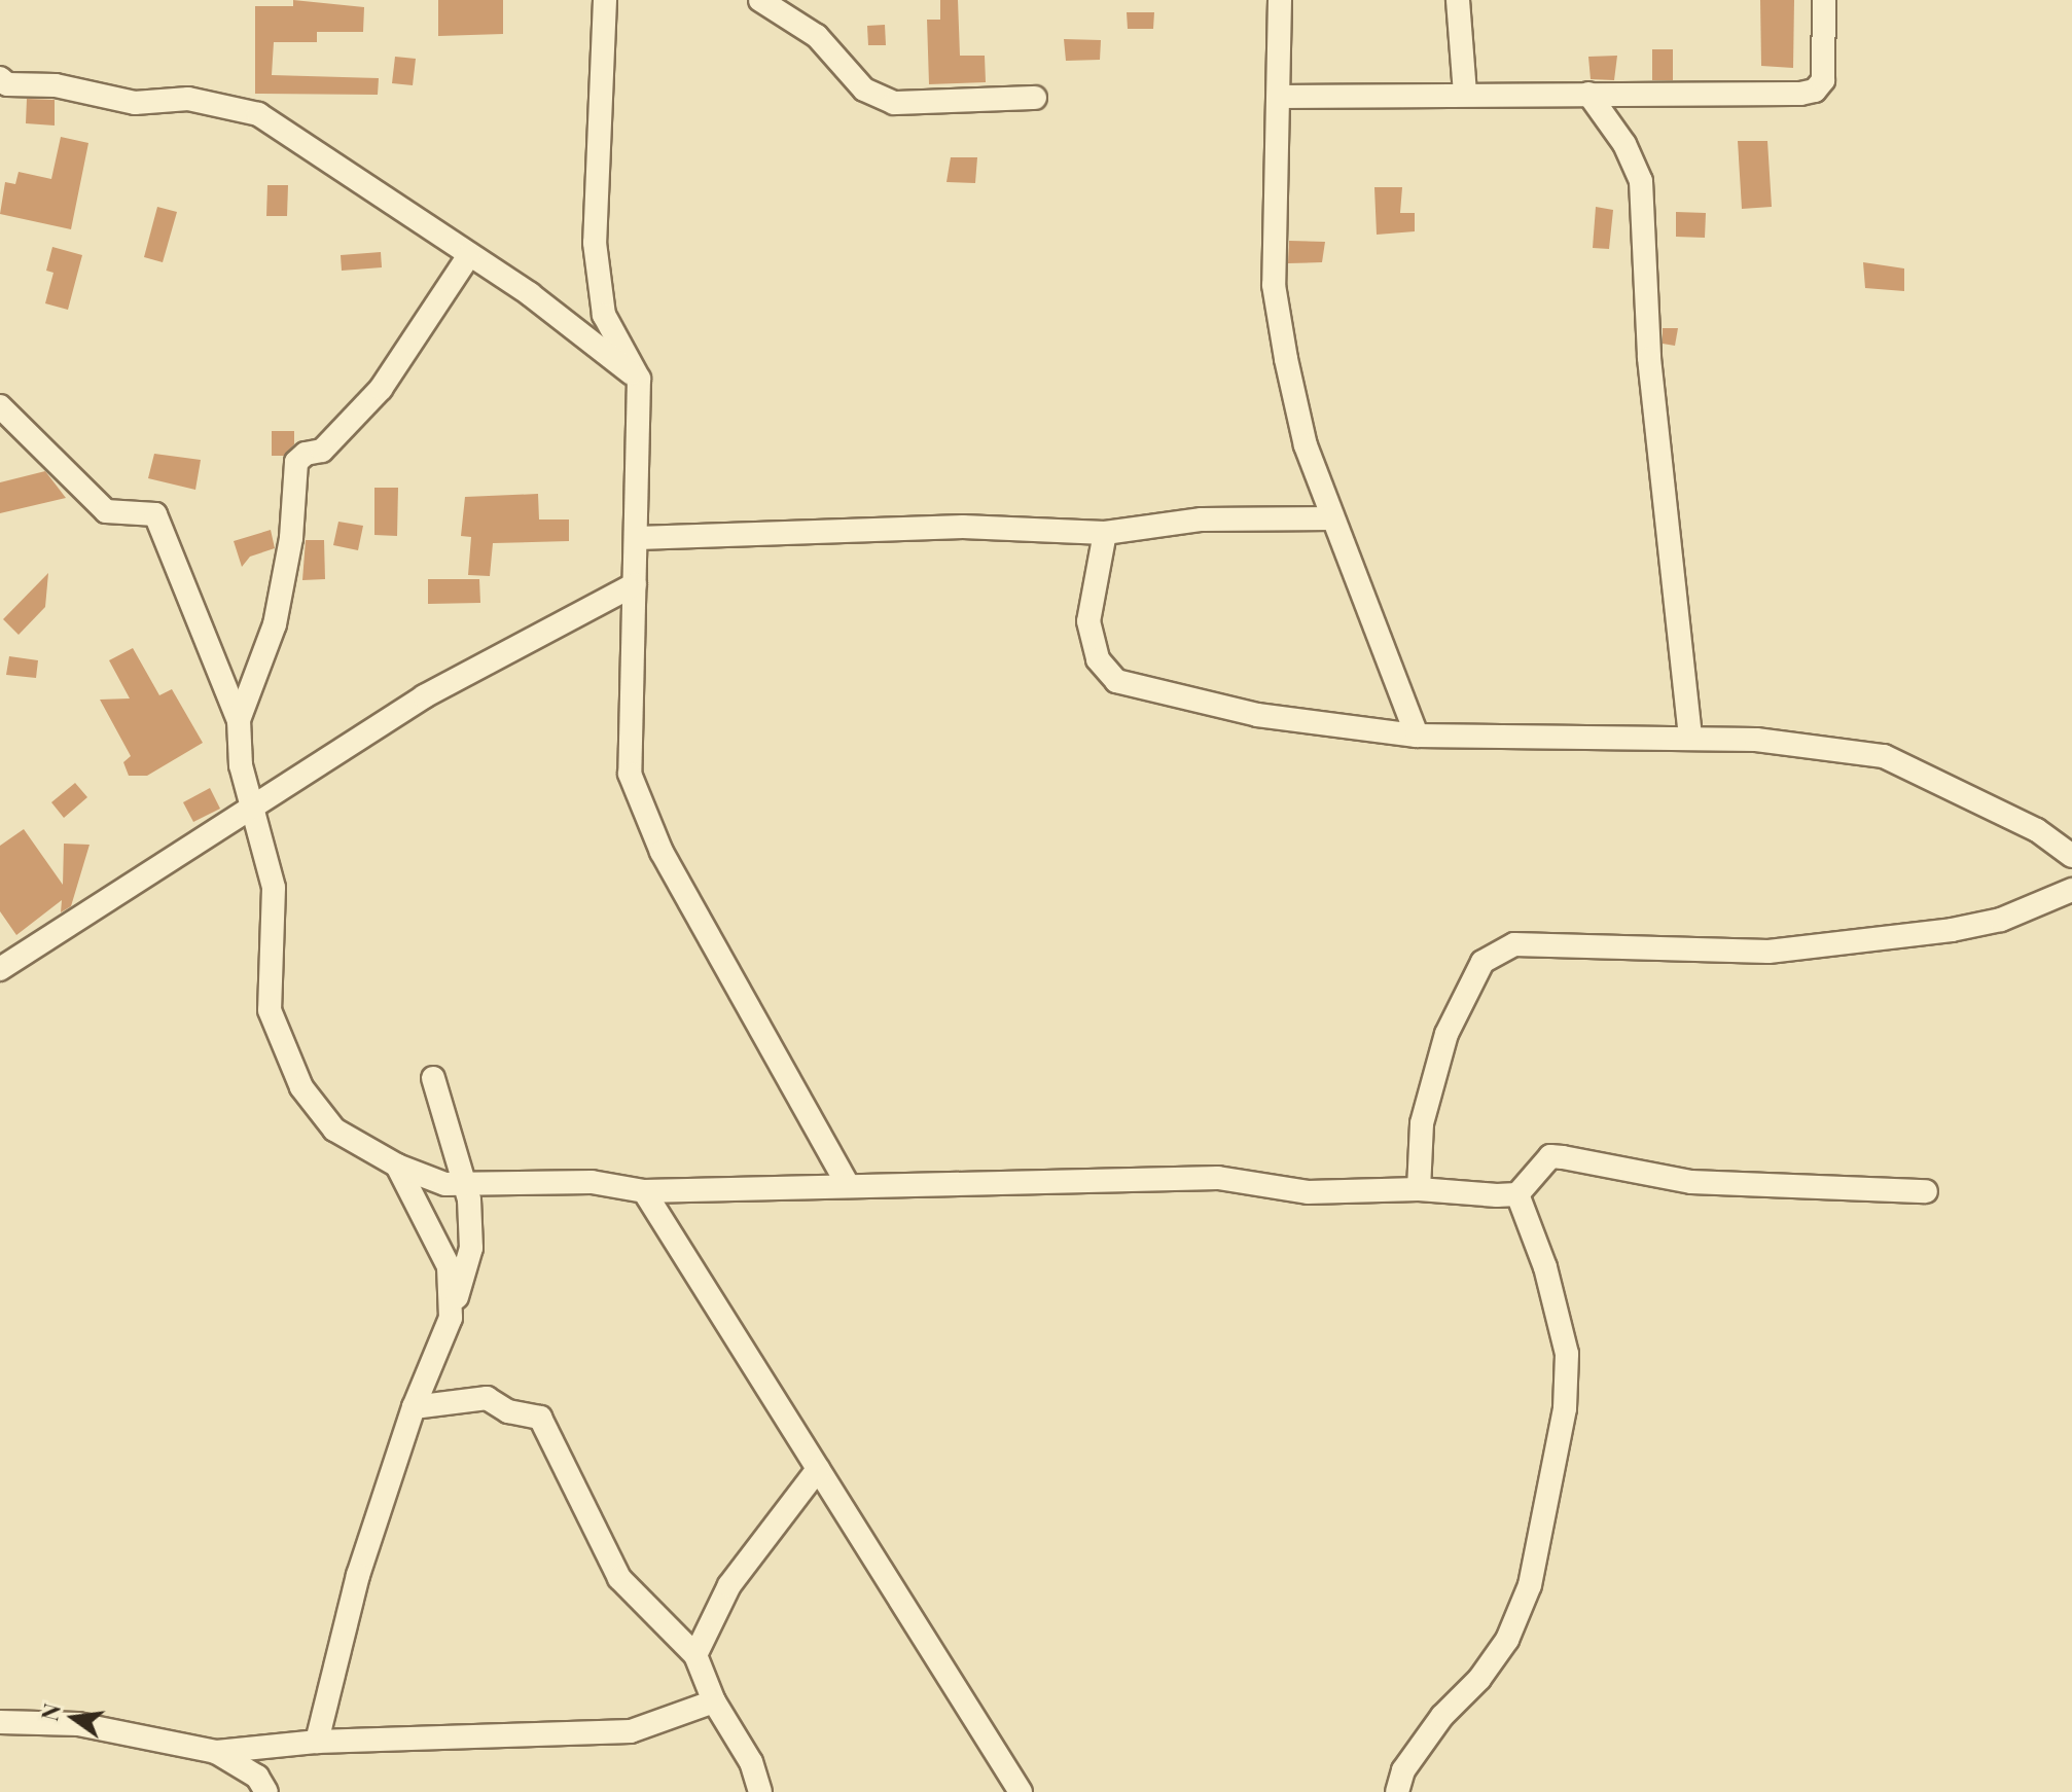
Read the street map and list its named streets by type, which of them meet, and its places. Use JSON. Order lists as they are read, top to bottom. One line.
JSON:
{"north":"left"}
